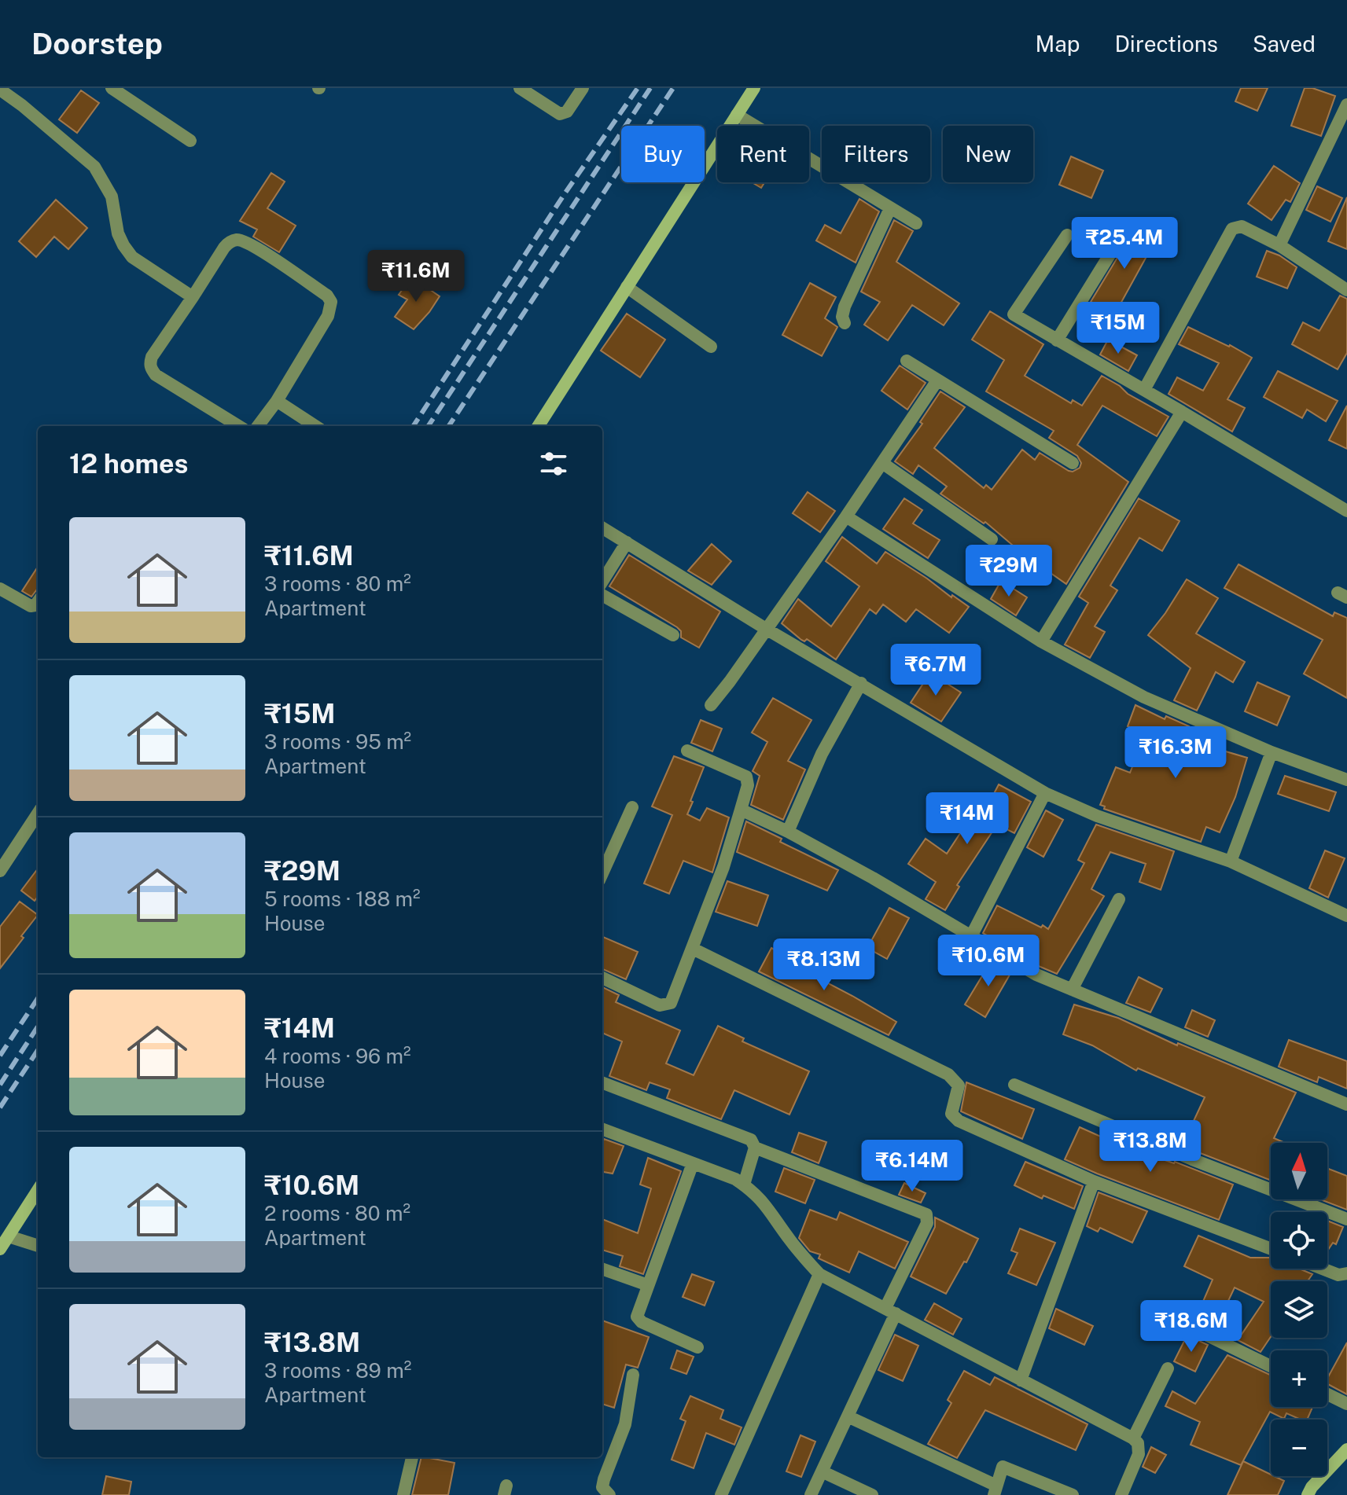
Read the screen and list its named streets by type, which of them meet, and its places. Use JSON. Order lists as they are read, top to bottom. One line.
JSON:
{"north":"top","page":{"header":"Doorstep","nav":["Map","Directions","Saved"],"chip":["Buy","Rent","Filters","New"],"price":["₹25.4M","₹11.6M","₹15M","₹29M","₹6.7M","₹16.3M","₹14M","₹10.6M","₹8.13M","₹13.8M","₹6.14M","₹18.6M"],"heading":"12 homes","list":[{"name":"₹11.6M","note":"3 rooms · 80 m² · Apartment"},{"name":"₹15M","note":"3 rooms · 95 m² · Apartment"},{"name":"₹29M","note":"5 rooms · 188 m² · House"},{"name":"₹14M","note":"4 rooms · 96 m² · House"},{"name":"₹10.6M","note":"2 rooms · 80 m² · Apartment"},{"name":"₹13.8M","note":"3 rooms · 89 m² · Apartment"}],"map_buttons":["+","−"]}}
